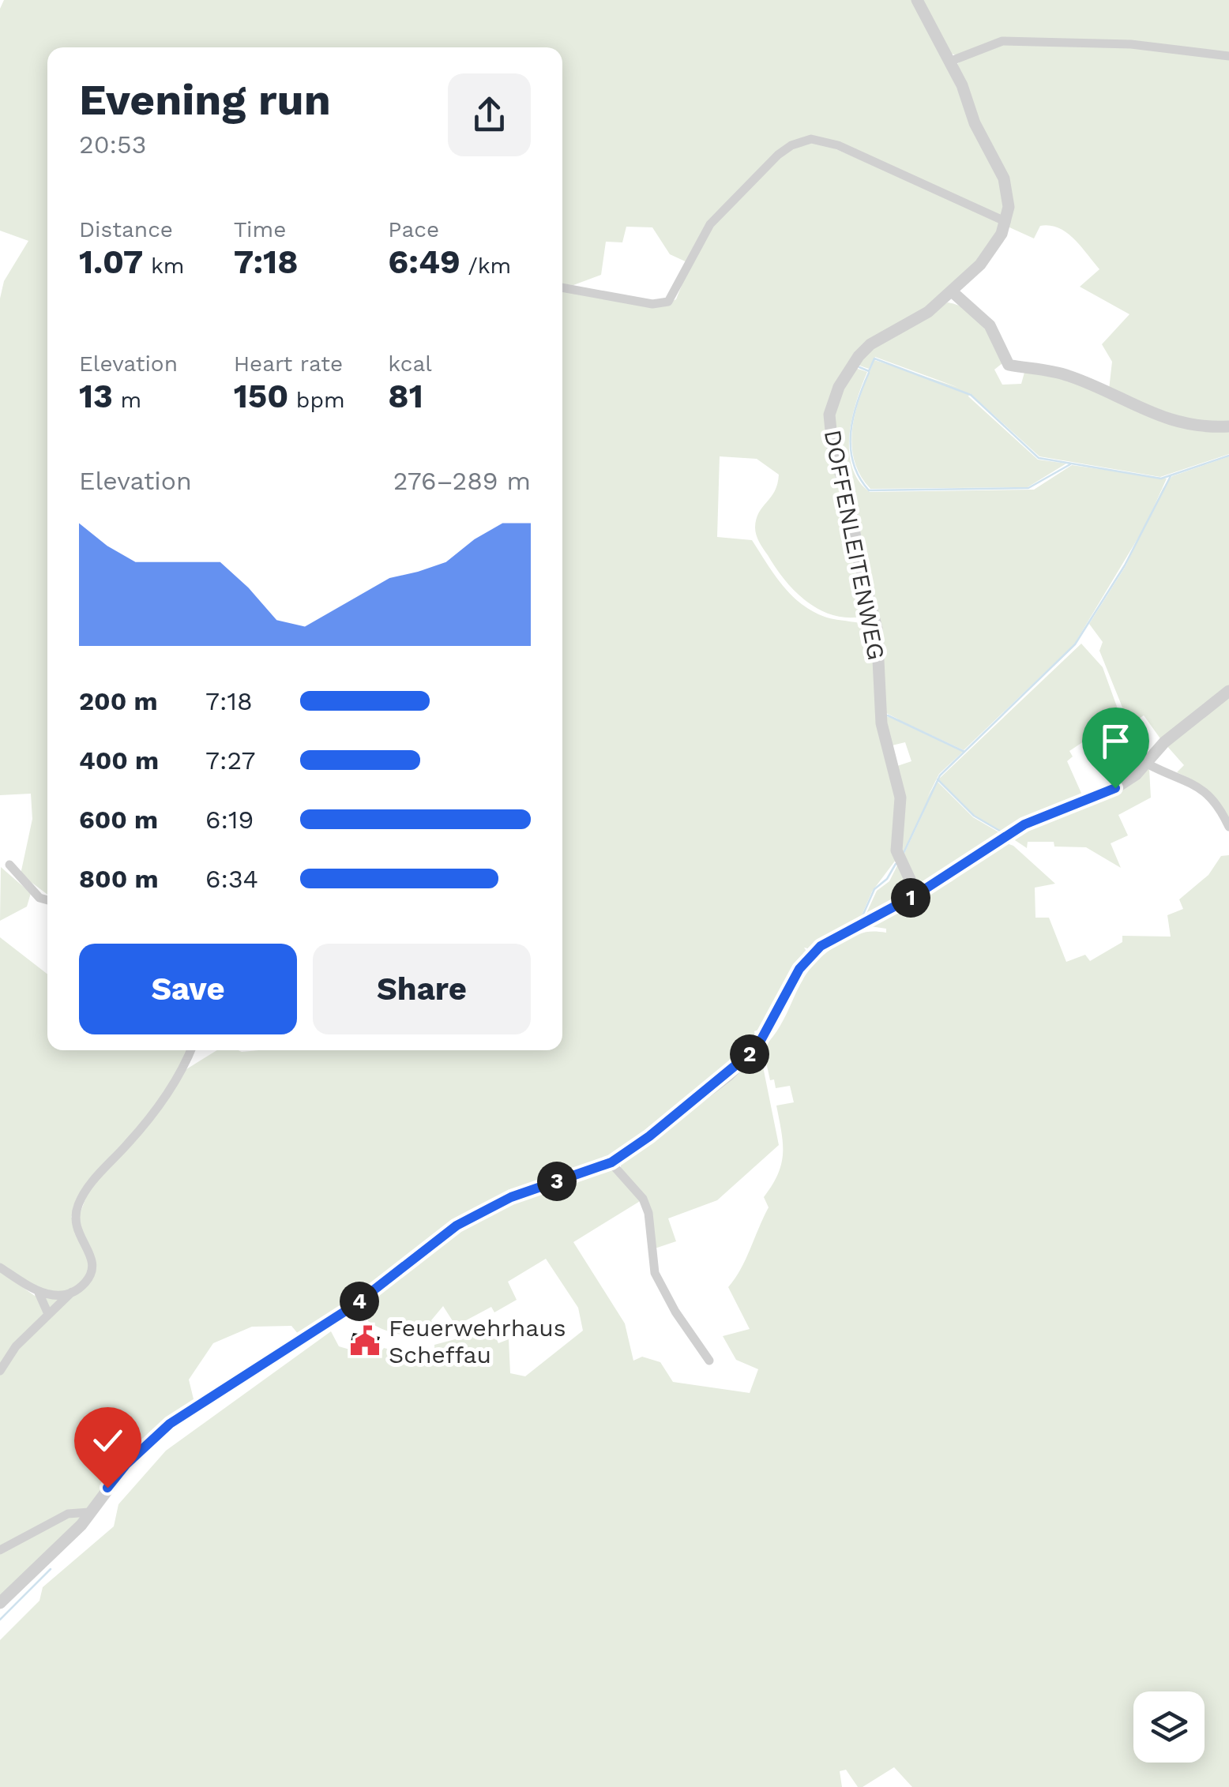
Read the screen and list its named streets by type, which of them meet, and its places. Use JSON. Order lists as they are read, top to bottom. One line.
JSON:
{"streets":{"street":["DOFFENLEITENWEG"]},"places":{"public building":["Feuerwehrhaus Scheffau"]},"page":{"heading":["Evening run","20:53"],"stats":[["Distance","1.07 km"],["Time","7:18"],["Pace","6:49 /km"],["Elevation","13 m"],["Heart rate","150 bpm"],["kcal","81"]],"chart":["Elevation","276–289 m"],"list":[{"name":"200 m","note":"7:18"},{"name":"400 m","note":"7:27"},{"name":"600 m","note":"6:19"},{"name":"800 m","note":"6:34"}],"pins":["1","2","3","4"],"buttons":["Save","Share"]}}
